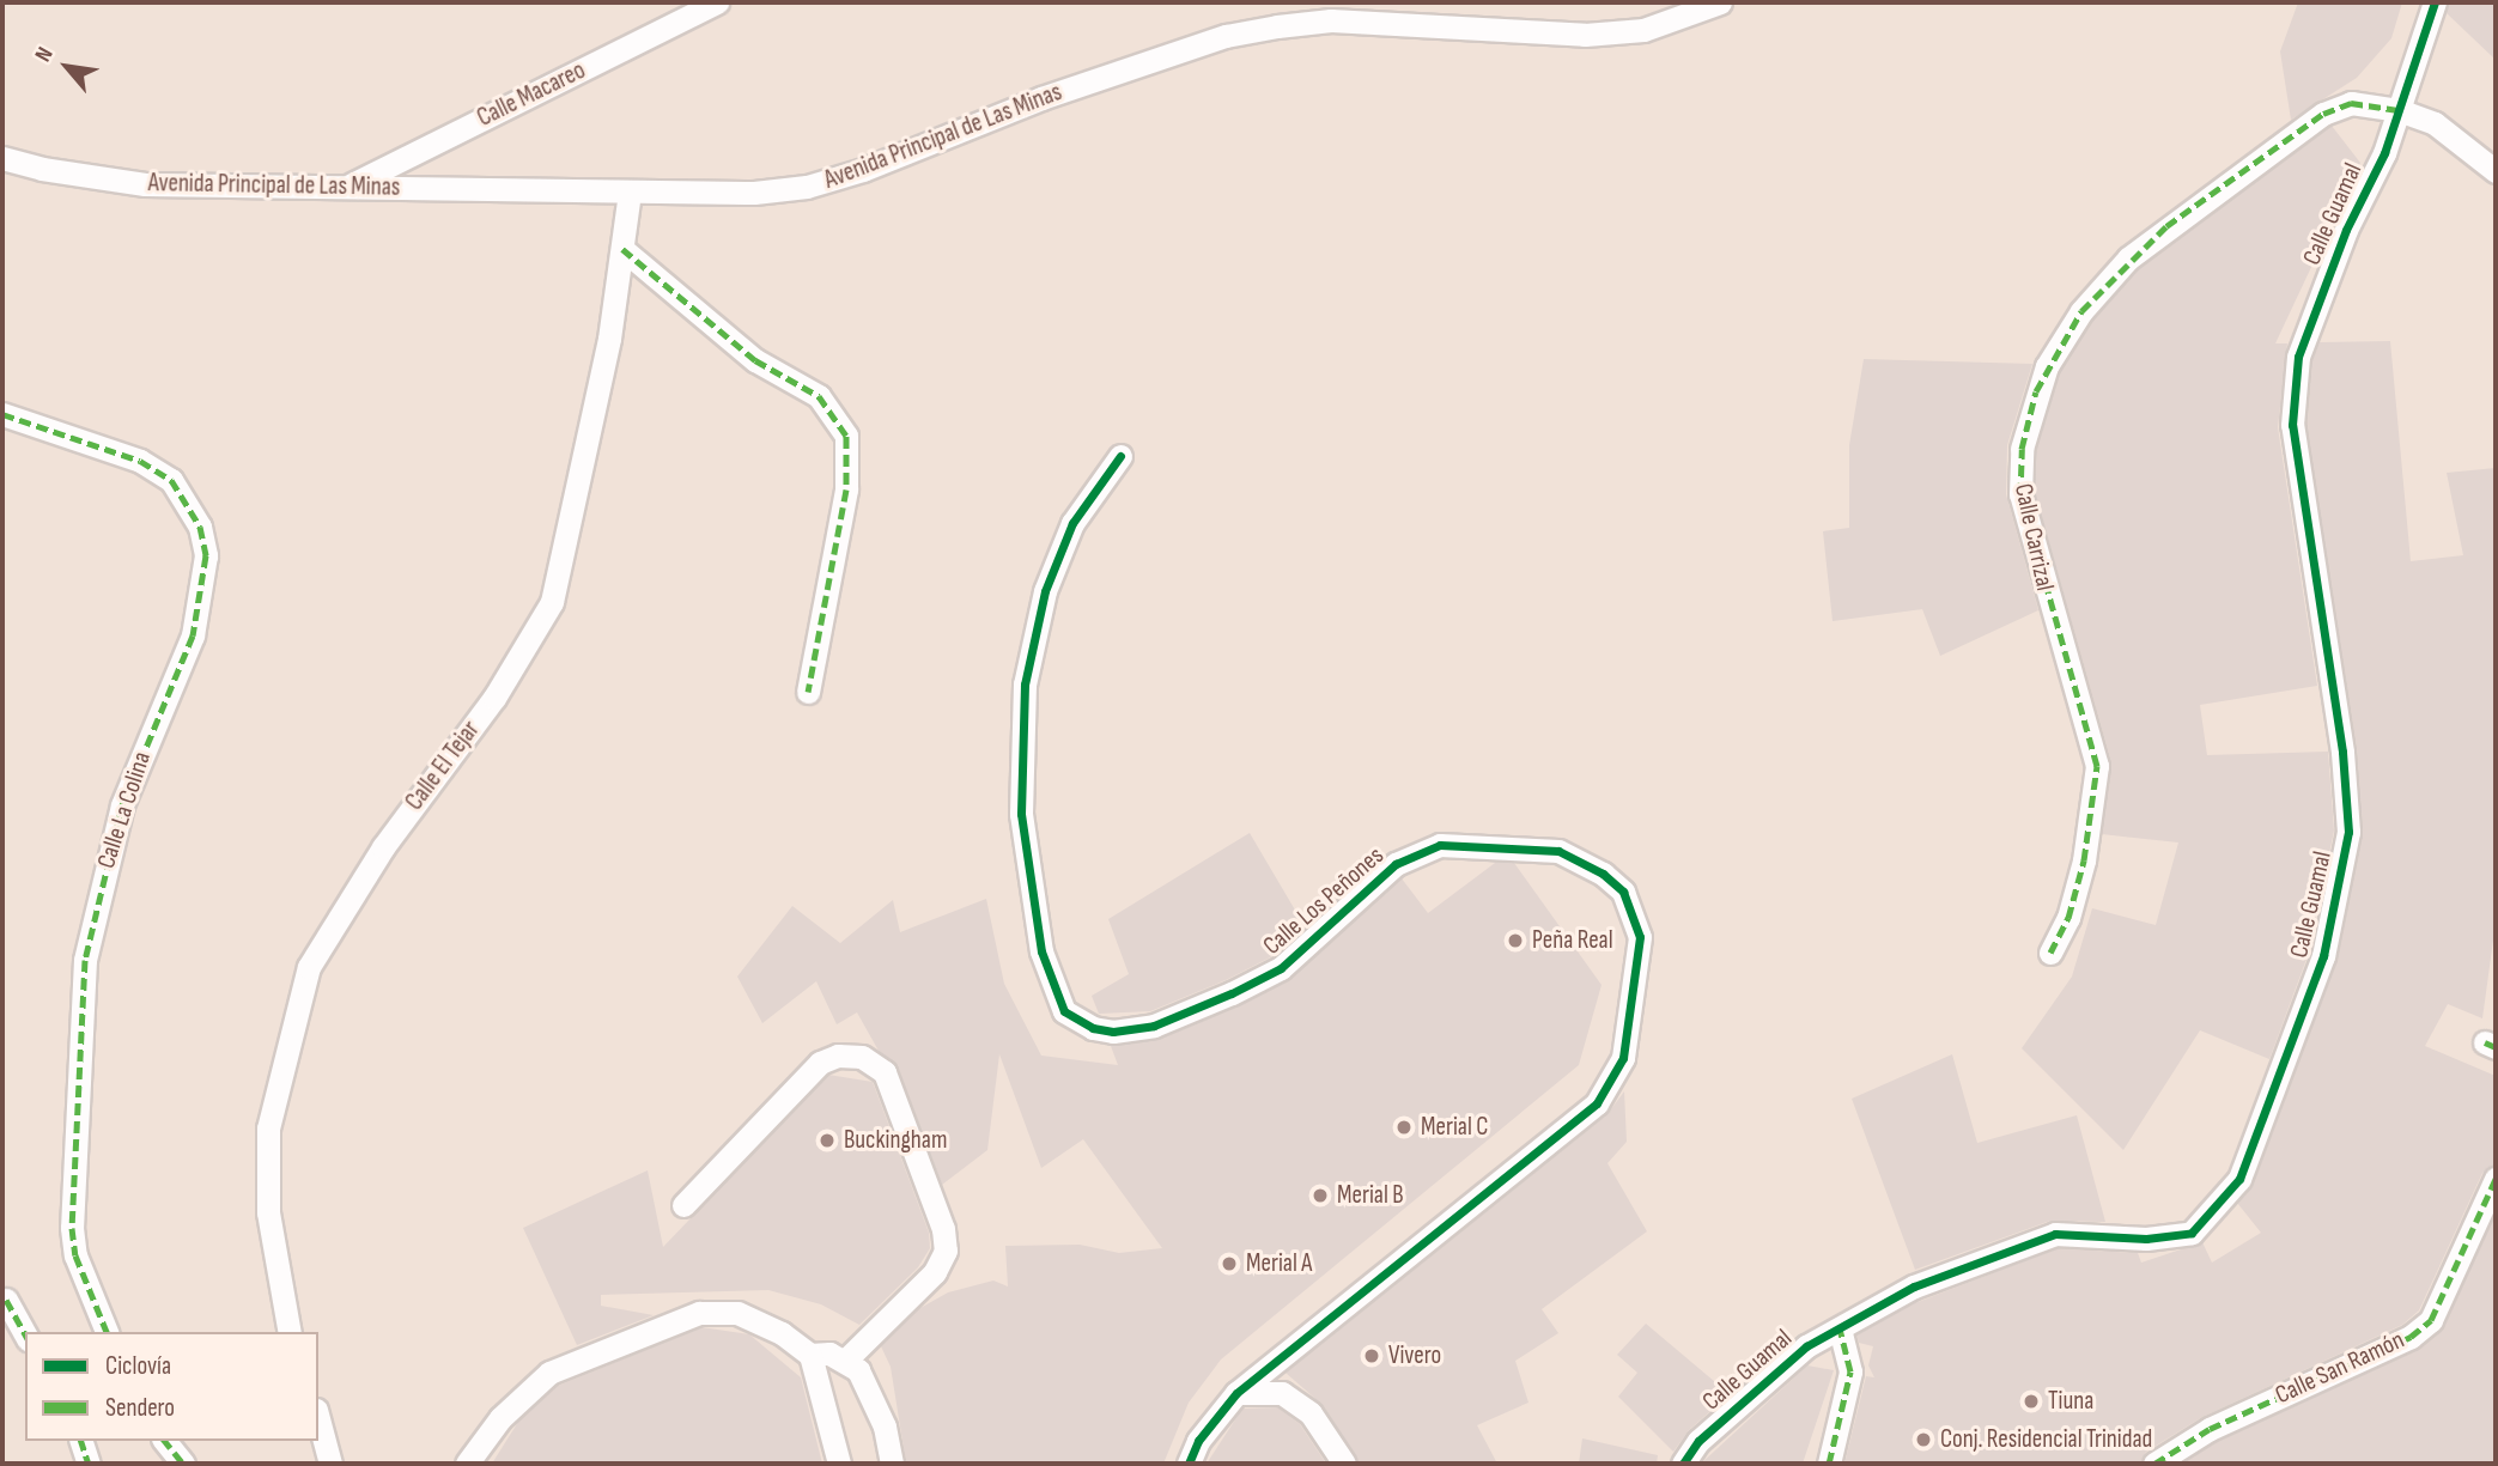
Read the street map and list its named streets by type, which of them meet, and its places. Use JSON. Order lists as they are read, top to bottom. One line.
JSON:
{"streets":{"street":["Calle Macareo","Avenida Principal de Las Minas","Calle Guamal","Calle Carrizal","Calle El Tejar","Calle La Colina","Calle Los Peñones","Calle San Ramón"]},"crossings":[["Calle Macareo","Avenida Principal de Las Minas"],["Avenida Principal de Las Minas","Calle El Tejar"],["Calle Guamal","Calle Carrizal"]],"places":["Peña Real","Merial C","Buckingham","Merial B","Merial A","Vivero","Tiuna","Conj. Residencial Trinidad"],"legend":["Ciclovía","Sendero"],"north":"top left"}
